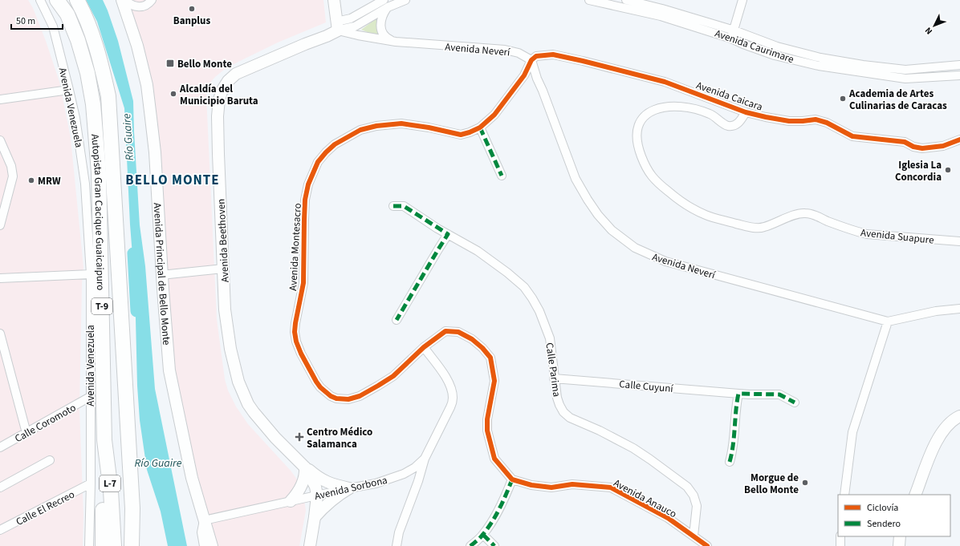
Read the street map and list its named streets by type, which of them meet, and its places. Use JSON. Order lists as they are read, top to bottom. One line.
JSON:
{"streets":{"highway":["Autopista Gran Cacique Guaicaipuro","T-9","L-7"],"street":["Avenida Caurimare","Avenida Neverí","Avenida Caicara","Avenida Venezuela","Avenida Suapure","Avenida Beethoven","Avenida Montesacro","Avenida Principal de Bello Monte","Calle Parima","Calle Cuyuní","Calle Coromoto","Avenida Sorbona","Avenida Anauco","Calle El Recreo"]},"crossings":[["Avenida Neverí","Avenida Caicara"],["Avenida Neverí","Avenida Beethoven"],["Avenida Neverí","Avenida Montesacro"],["Avenida Caicara","Avenida Suapure"],["Avenida Caicara","Avenida Montesacro"],["Avenida Venezuela","Calle Coromoto"],["Avenida Venezuela","Calle El Recreo"],["Autopista Gran Cacique Guaicaipuro","T-9"],["Avenida Beethoven","Avenida Sorbona"],["Avenida Montesacro","Avenida Sorbona"],["Avenida Principal de Bello Monte","Avenida Sorbona"],["Calle Parima","Calle Cuyuní"],["Calle Parima","Avenida Anauco"]],"districts":["BELLO MONTE"],"water":["Río Guaire"],"places":{"other":["Banplus","Alcaldía del Municipio Baruta","Academia de Artes Culinarias de Caracas","Iglesia La Concordia","MRW","Morgue de Bello Monte"],"transit":["Bello Monte"],"health":["Centro Médico Salamanca"]},"legend":["Ciclovía","Sendero"],"scale_bar":"50 m","north":"bottom left"}
